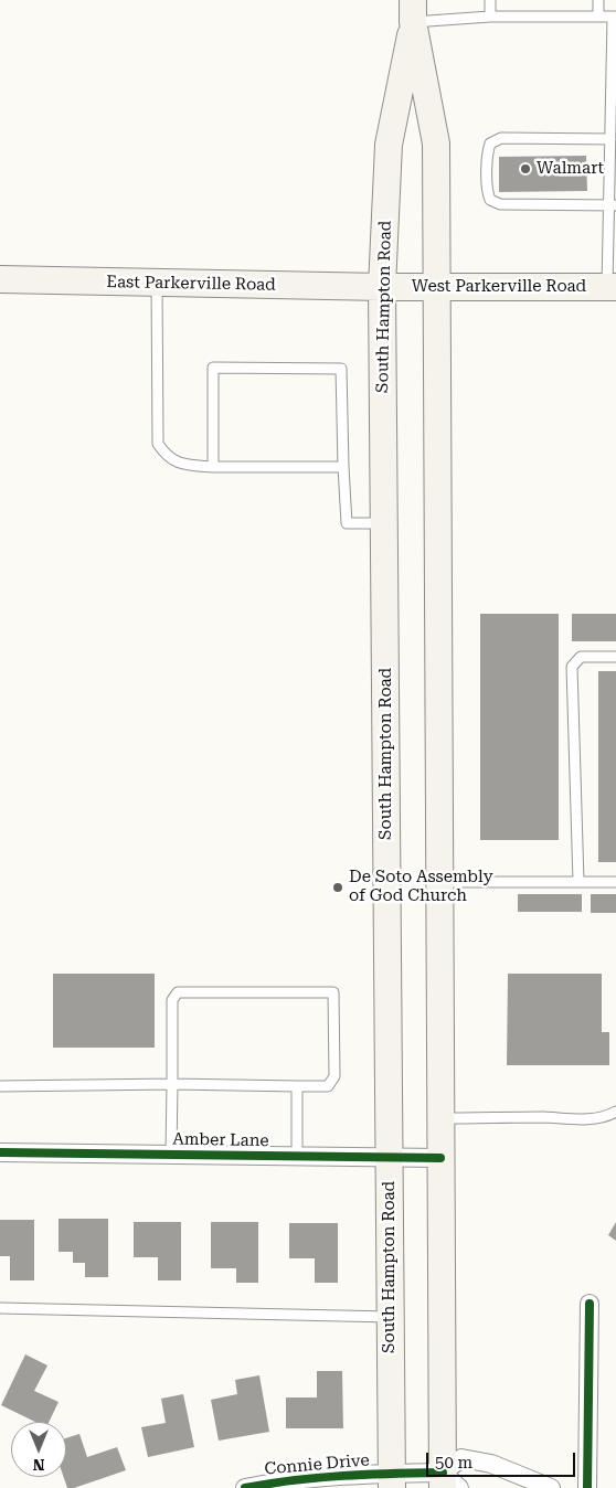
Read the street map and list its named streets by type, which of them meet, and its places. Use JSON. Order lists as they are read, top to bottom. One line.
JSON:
{"streets":{"main road":["East Parkerville Road","West Parkerville Road","South Hampton Road"],"street":["Amber Lane","Connie Drive"]},"crossings":[["East Parkerville Road","West Parkerville Road"],["East Parkerville Road","South Hampton Road"],["West Parkerville Road","South Hampton Road"],["South Hampton Road","Amber Lane"],["South Hampton Road","Connie Drive"]],"places":["Walmart","De Soto Assembly of God Church"],"scale_bar":"50 m","north":"bottom"}
